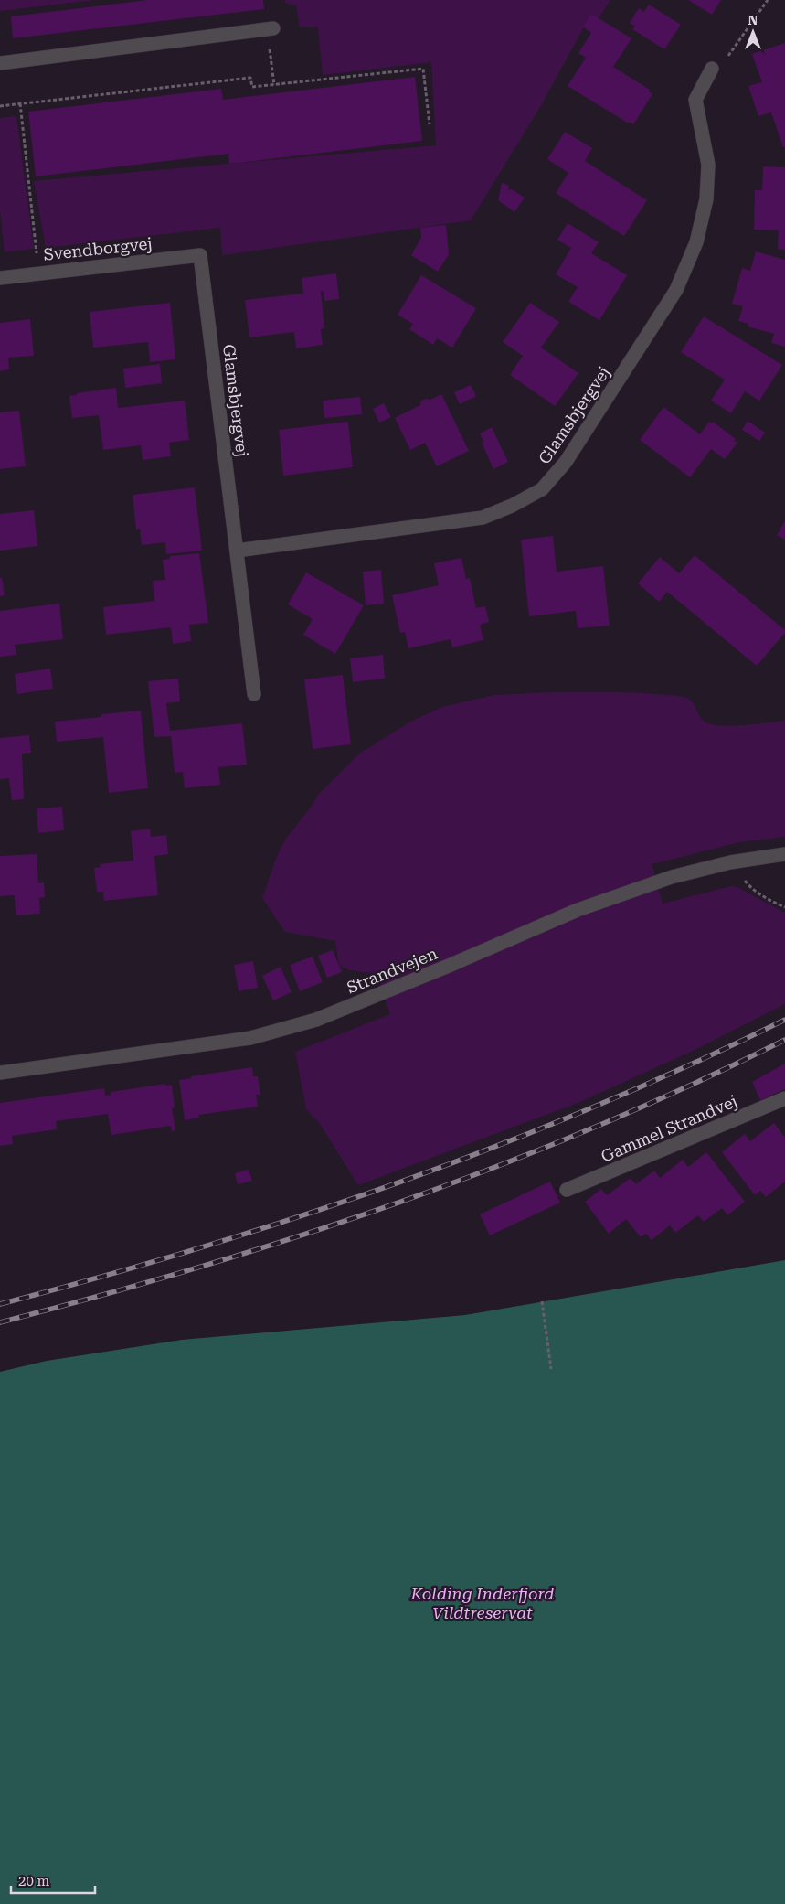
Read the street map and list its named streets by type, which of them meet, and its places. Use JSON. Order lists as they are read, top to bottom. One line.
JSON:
{"streets":{"street":["Svendborgvej","Glamsbjergvej","Strandvejen","Gammel Strandvej"]},"crossings":[["Svendborgvej","Glamsbjergvej"]],"parks":["Kolding Inderfjord Vildtreservat"],"scale_bar":"20 m","north":"top"}
